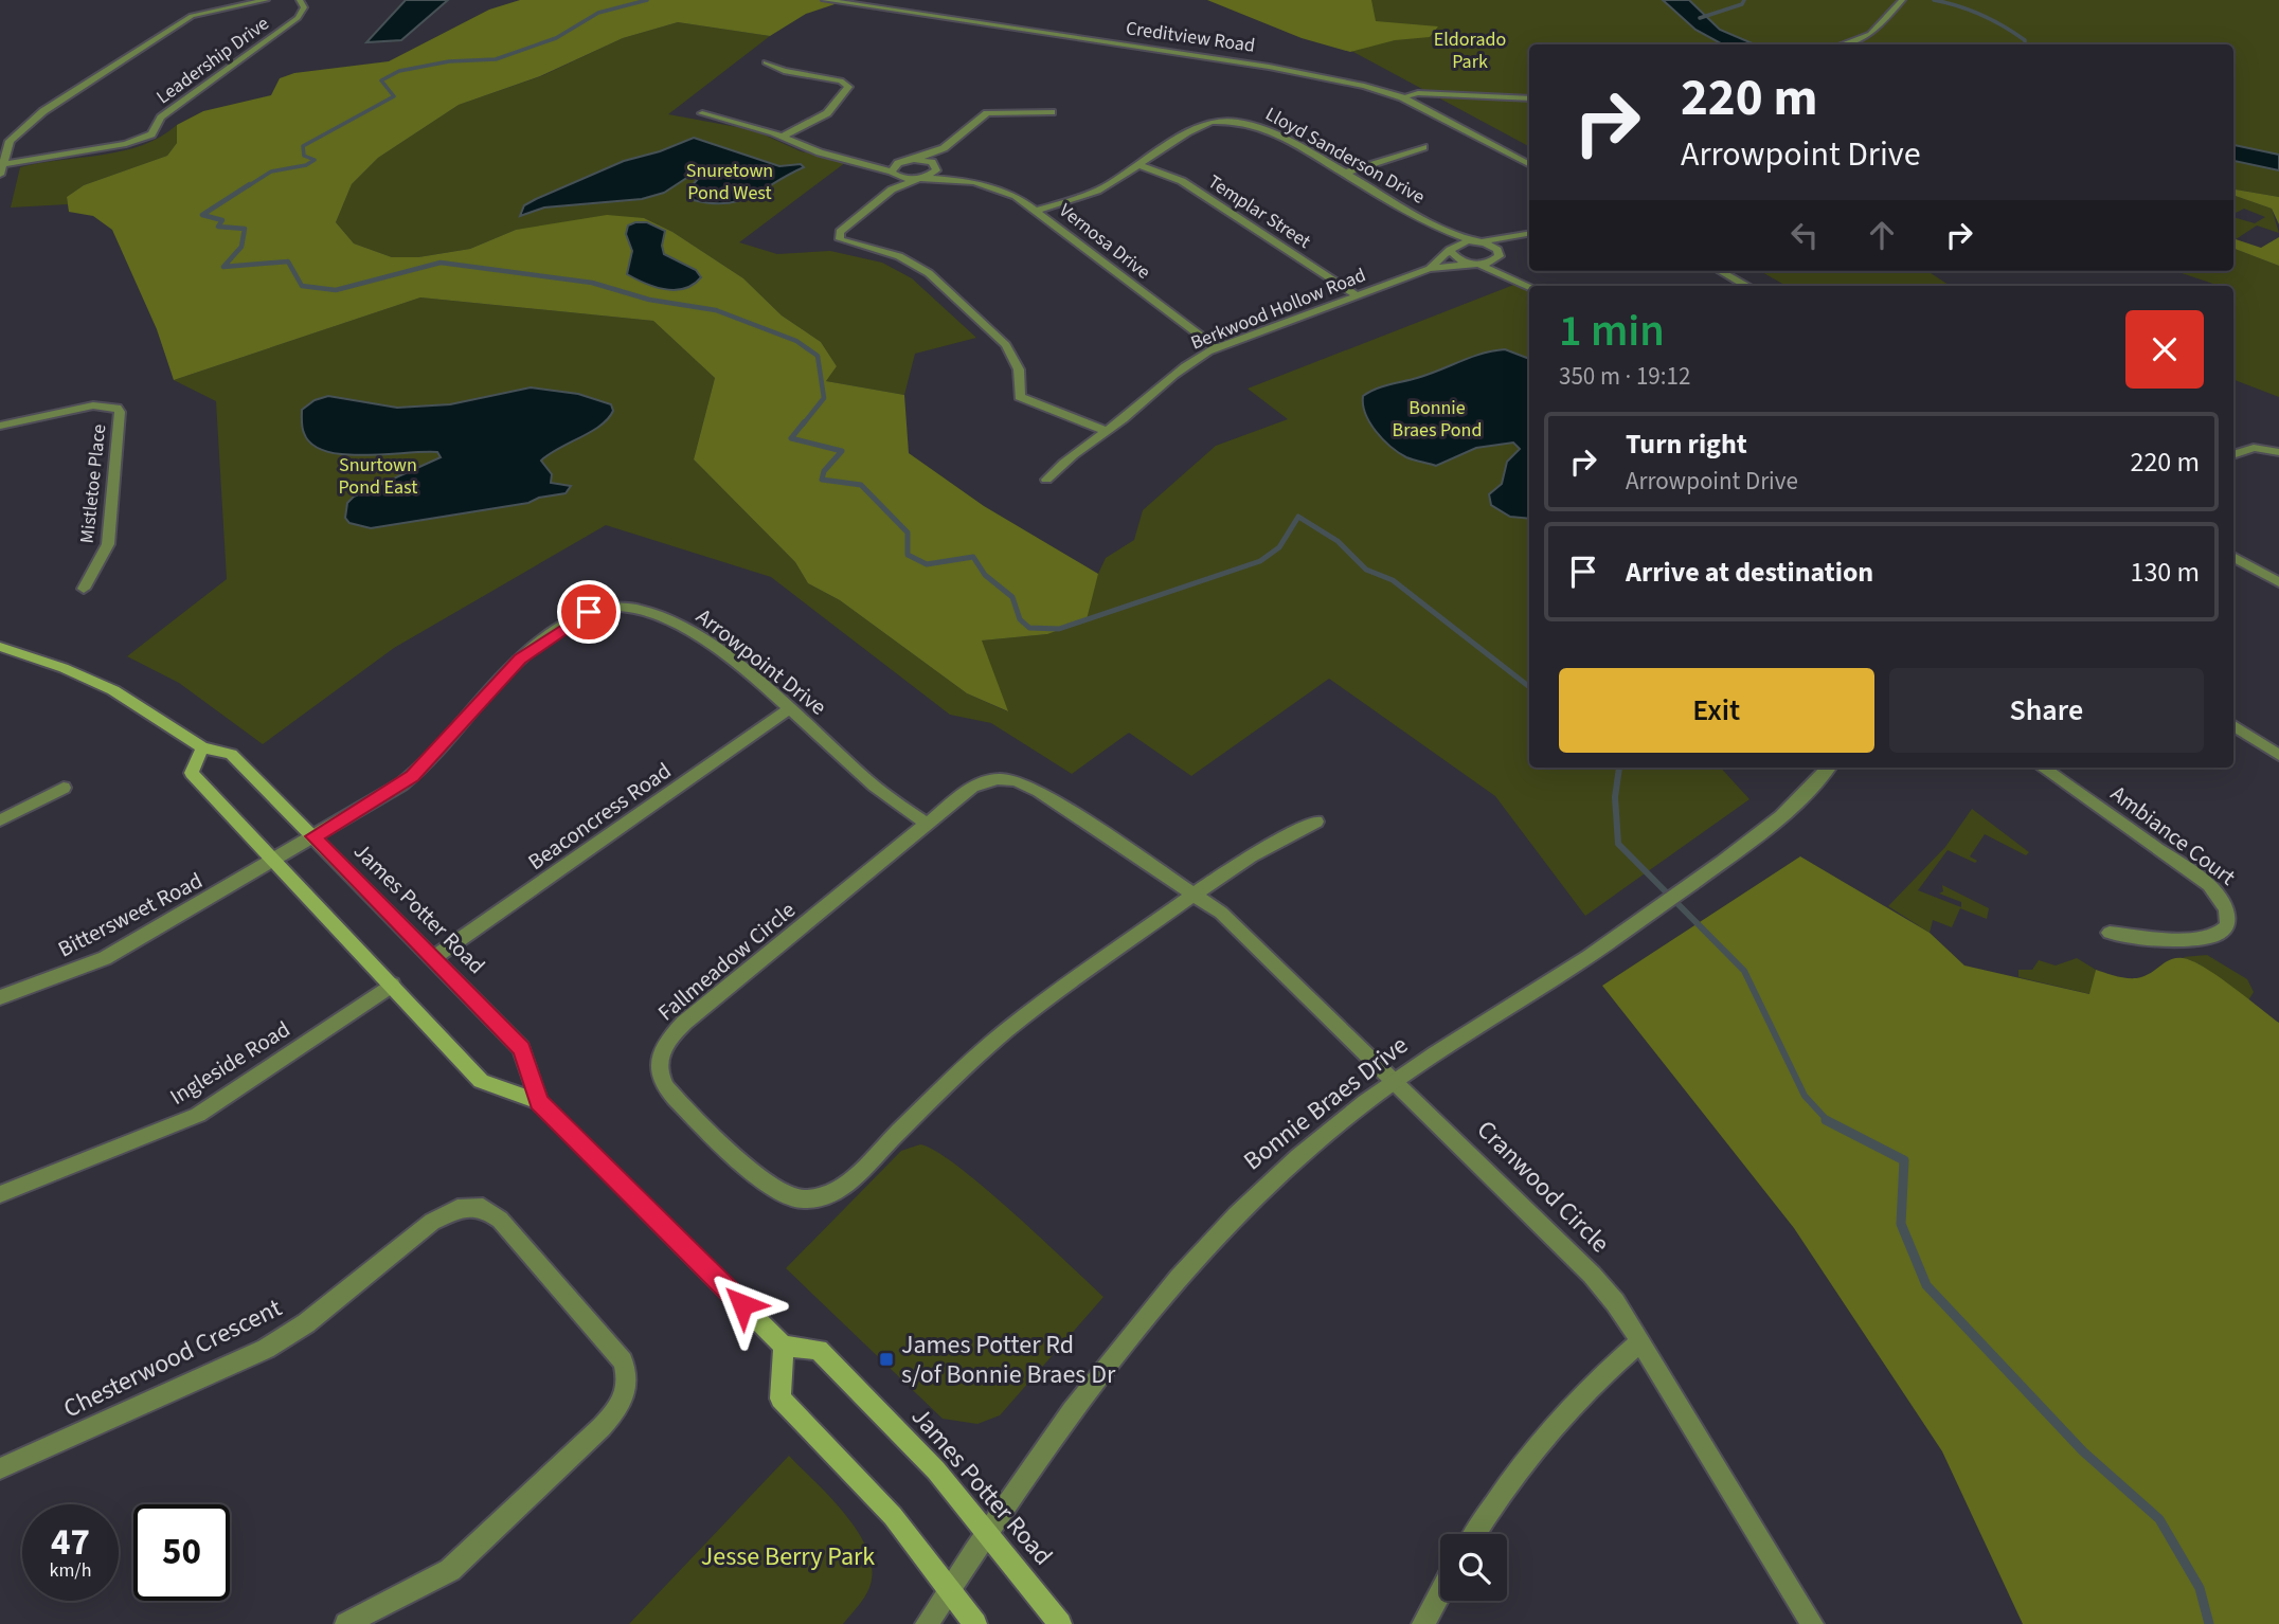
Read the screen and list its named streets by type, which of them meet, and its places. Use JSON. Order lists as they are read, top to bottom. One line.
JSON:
{"streets":{"main road":["James Potter Road"],"street":["Creditview Road","Leadership Drive","Lloyd Sanderson Drive","Templar Street","Vernosa Drive","Berkwood Hollow Road","Mistletoe Place","Arrowpoint Drive","Beaconcress Road","Ambiance Court","Bittersweet Road","Fallmeadow Circle","Ingleside Road","Bonnie Braes Drive","Cranwood Circle","Chesterwood Crescent"]},"crossings":[["Lloyd Sanderson Drive","Templar Street"],["Lloyd Sanderson Drive","Vernosa Drive"],["Lloyd Sanderson Drive","Berkwood Hollow Road"],["Templar Street","Berkwood Hollow Road"],["Vernosa Drive","Berkwood Hollow Road"],["Arrowpoint Drive","Beaconcress Road"],["Arrowpoint Drive","James Potter Road"],["Arrowpoint Drive","Bittersweet Road"],["Arrowpoint Drive","Fallmeadow Circle"],["Beaconcress Road","James Potter Road"],["James Potter Road","Bittersweet Road"],["James Potter Road","Ingleside Road"],["James Potter Road","Bonnie Braes Drive"],["Fallmeadow Circle","Bonnie Braes Drive"],["Fallmeadow Circle","Cranwood Circle"],["Bonnie Braes Drive","Cranwood Circle"]],"parks":["Eldorado Park","Snuretown Pond West","Bonnie Braes Pond","Snurtown Pond East","Jesse Berry Park"],"places":{"transit":["James Potter Rd s/of Bonnie Braes Dr"]},"page":{"turn":["220 m","Arrowpoint Drive"],"heading":["1 min","350 m · 19:12"],"list":[{"name":"Turn right","note":"Arrowpoint Drive","value":"220 m"},{"name":"Arrive at destination","value":"130 m"}],"buttons":["Exit","Share"],"speed":"47 km/h","limit":"50"}}
